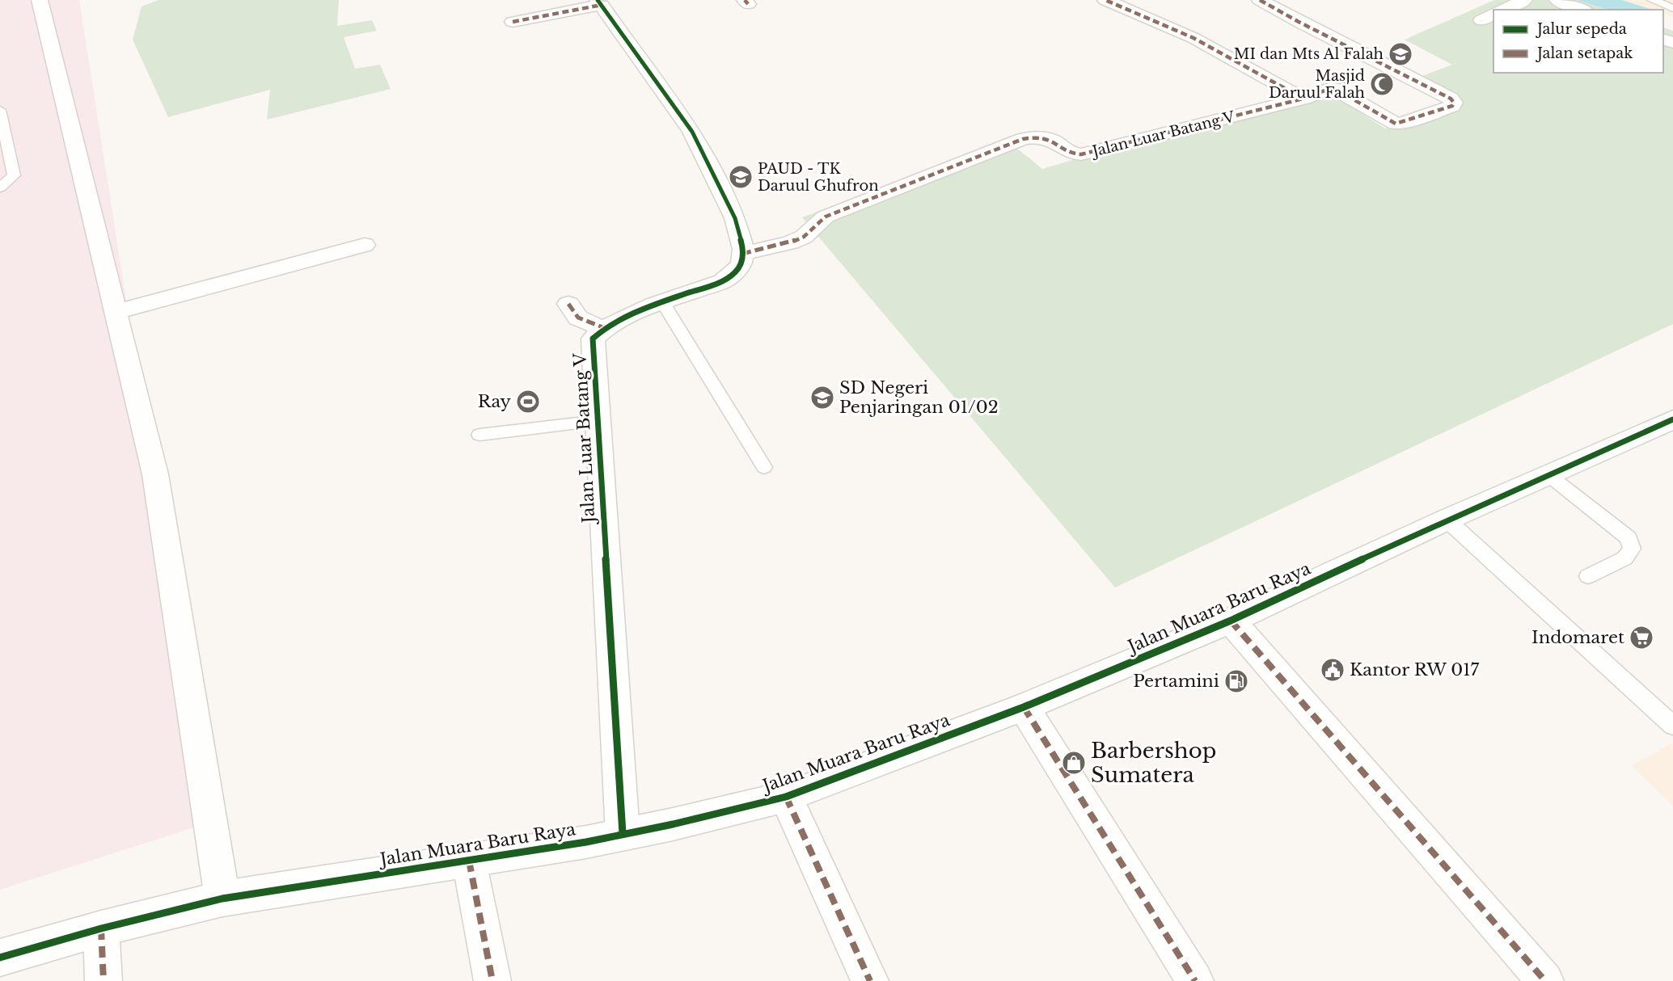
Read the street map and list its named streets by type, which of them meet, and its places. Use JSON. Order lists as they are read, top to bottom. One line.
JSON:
{"streets":{"street":["Jalan Luar Batang V","Jalan Muara Baru Raya"]},"crossings":[["Jalan Luar Batang V","Jalan Muara Baru Raya"]],"places":{"school or university":["MI dan Mts Al Falah","PAUD - TK Daruul Ghufron","SD Negeri Penjaringan 01/02"],"mosque":["Masjid Daruul Falah"],"sports":["Ray"],"supermarket":["Indomaret"],"public building":["Kantor RW 017"],"fuel station":["Pertamini"],"shop":["Barbershop Sumatera"]},"legend":["Jalur sepeda","Jalan setapak"]}
